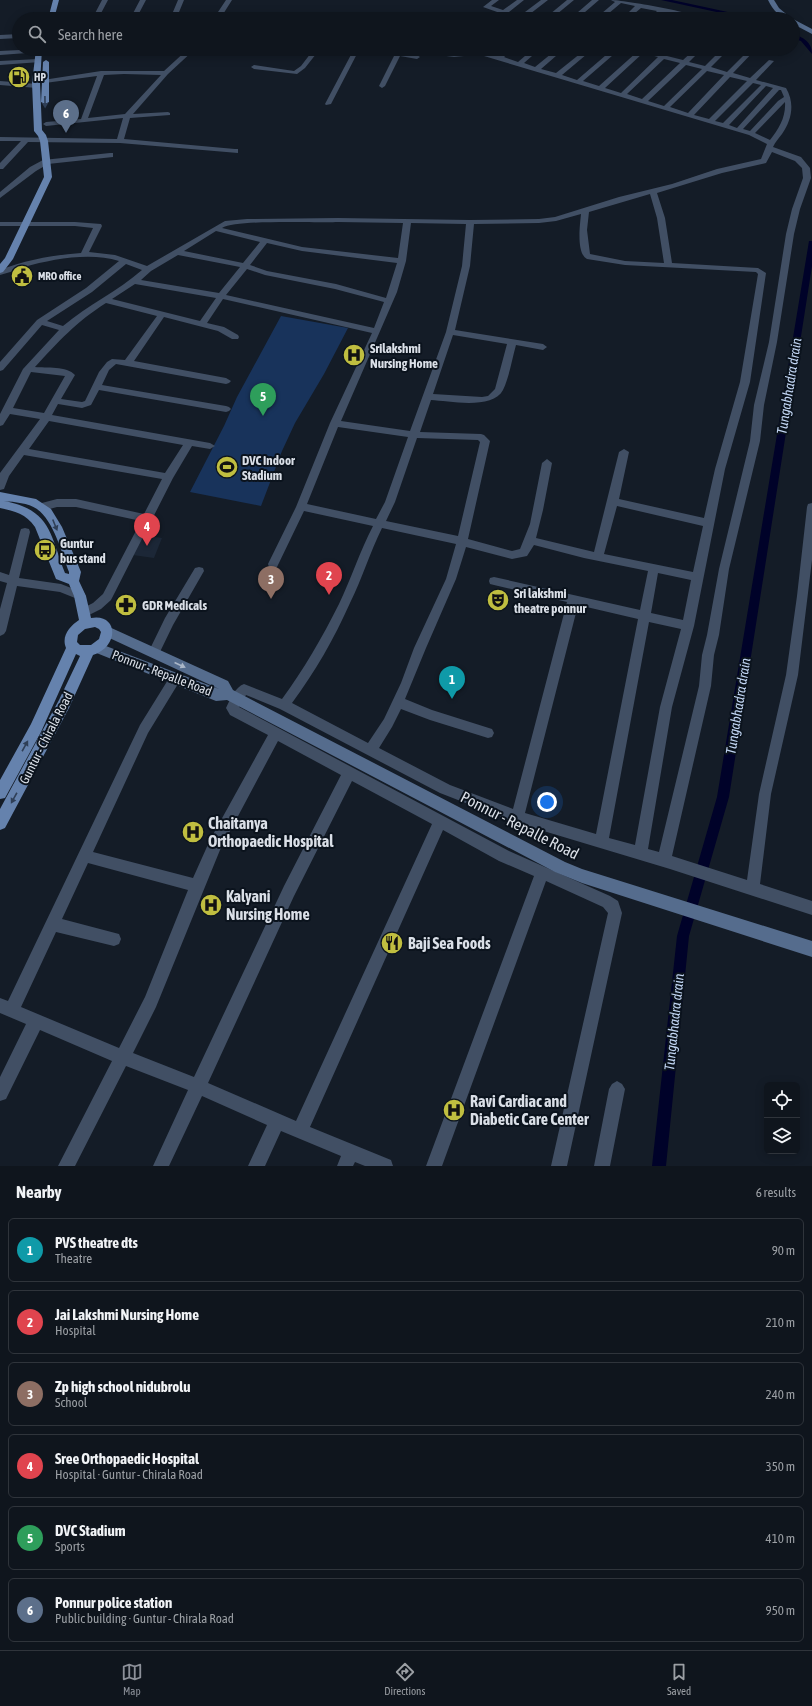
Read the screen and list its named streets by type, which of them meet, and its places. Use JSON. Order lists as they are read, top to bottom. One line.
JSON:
{"streets":{"main road":["Ponnur - Repalle Road","Guntur - Chirala Road"]},"crossings":[["Ponnur - Repalle Road","Guntur - Chirala Road"]],"water":["Tungabhadra drain"],"places":{"fuel station":["HP"],"public building":["MRO office"],"hospital":["Srilakshmi Nursing Home","Chaitanya Orthopaedic Hospital","Kalyani Nursing Home","Ravi Cardiac and Diabetic Care Center"],"sports":["DVC Indoor Stadium"],"bus stop":["Guntur bus stand"],"theatre":["Sri lakshmi theatre ponnur"],"pharmacy":["GDR Medicals"],"restaurant":["Baji Sea Foods"]},"page":{"search":"Search here","pins":["6","5","4","2","3","1"],"heading":["Nearby","6 results"],"list":[{"mark":"1","name":"PVS theatre dts","note":"Theatre","value":"90 m"},{"mark":"2","name":"Jai Lakshmi Nursing Home","note":"Hospital","value":"210 m"},{"mark":"3","name":"Zp high school nidubrolu","note":"School","value":"240 m"},{"mark":"4","name":"Sree Orthopaedic Hospital","note":"Hospital · Guntur - Chirala Road","value":"350 m"},{"mark":"5","name":"DVC Stadium","note":"Sports","value":"410 m"},{"mark":"6","name":"Ponnur police station","note":"Public building · Guntur - Chirala Road","value":"950 m"}],"nav":["Map","Directions","Saved"]}}
